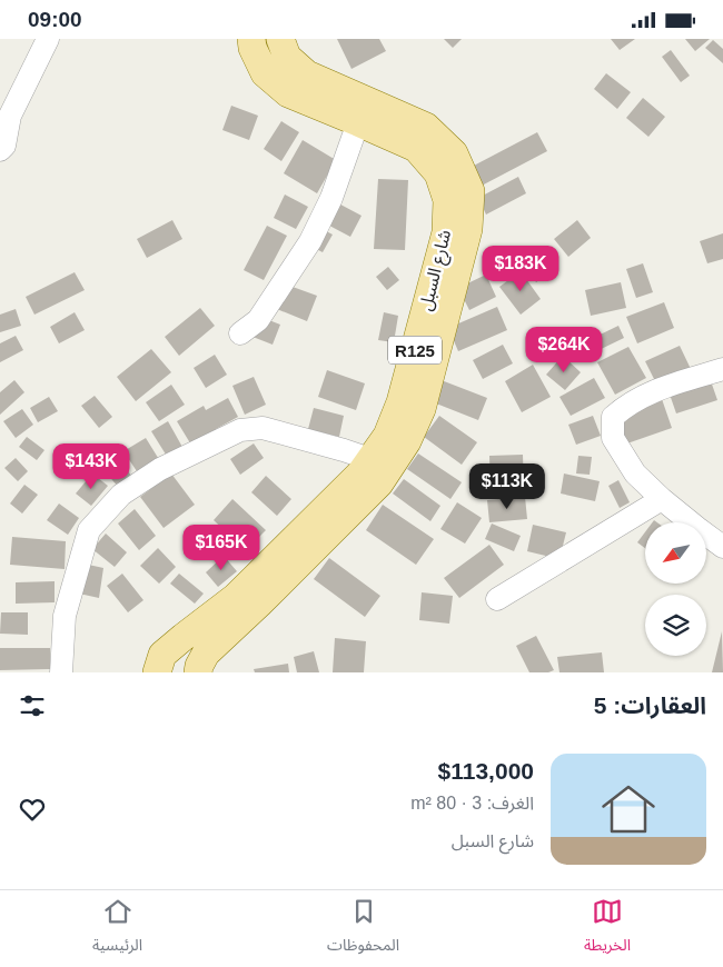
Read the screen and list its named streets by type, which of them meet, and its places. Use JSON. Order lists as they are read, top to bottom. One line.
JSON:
{"streets":{"main road":["شارع السبل","R125"]},"north":"bottom left","page":{"status":"09:00","price":["$183K","$264K","$143K","$113K","$165K"],"heading":"العقارات: 5","list":[{"name":"$113,000","note":"الغرف: 3 · 80 m² · شارع السبل"}],"tabs":["الخريطة","المحفوظات","الرئيسية"]}}
